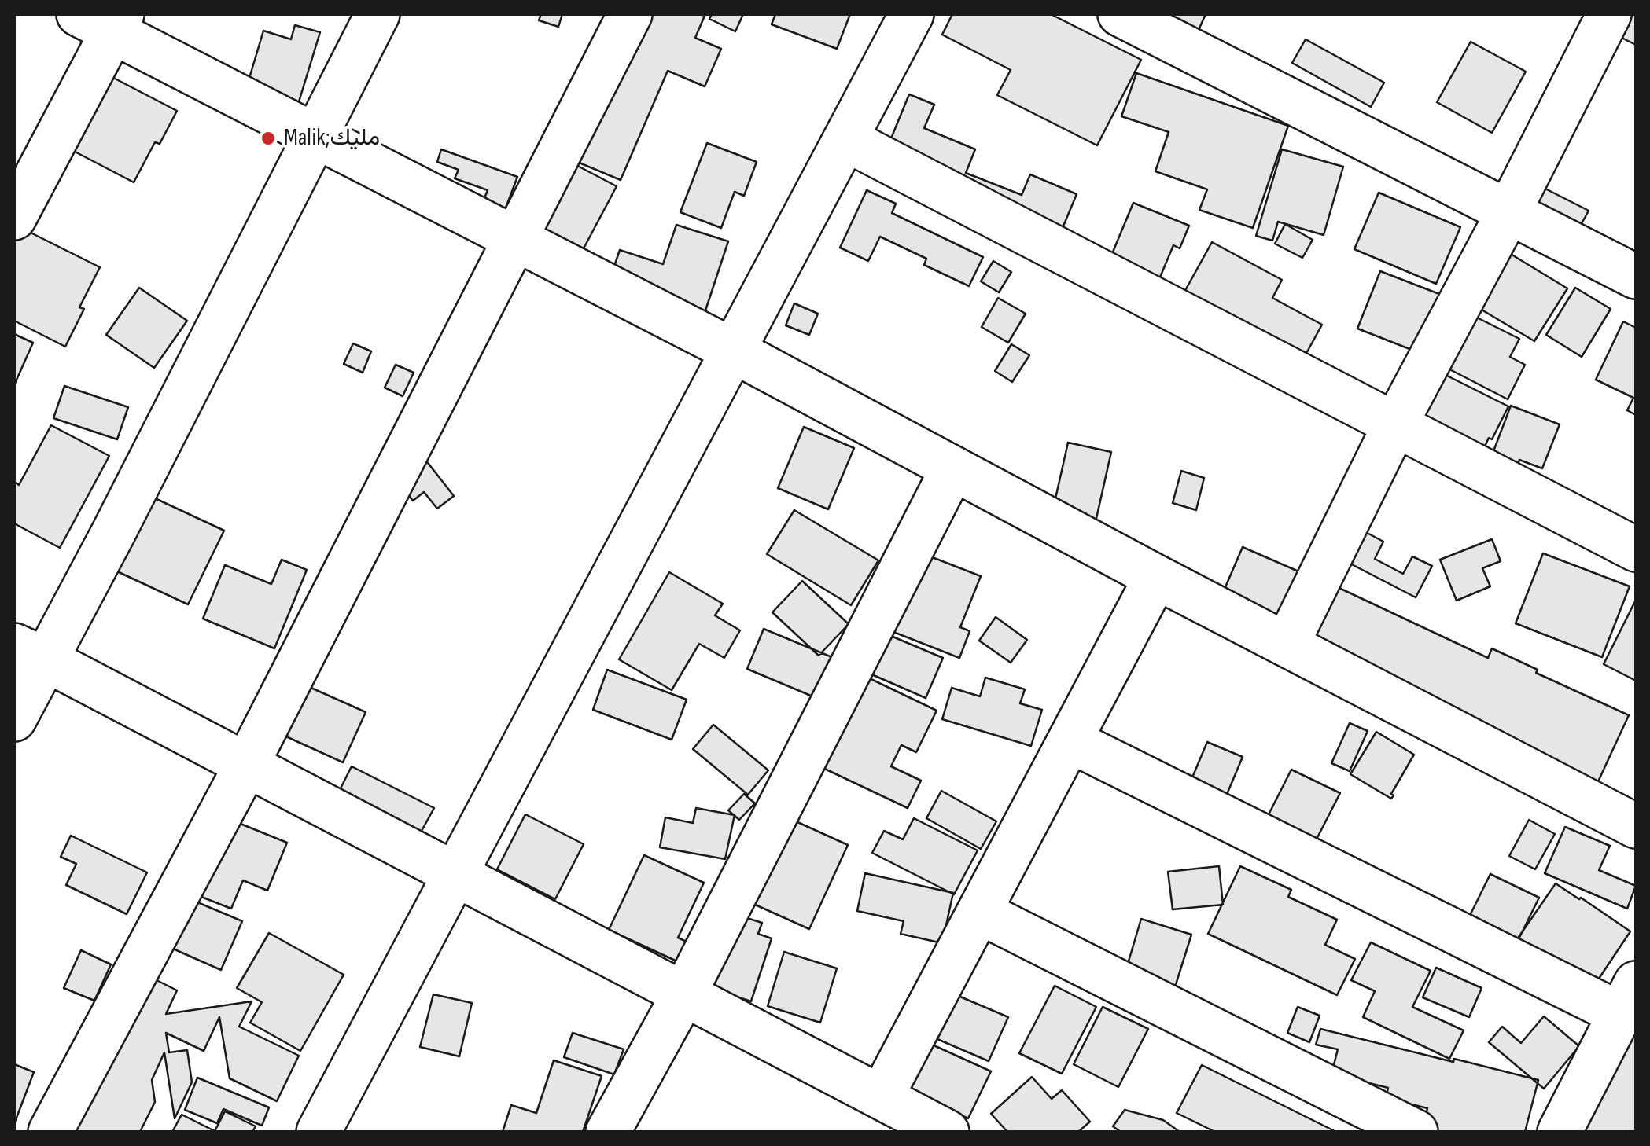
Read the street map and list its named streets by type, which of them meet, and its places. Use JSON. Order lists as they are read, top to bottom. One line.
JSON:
{"places":["Malik;مليك"]}
